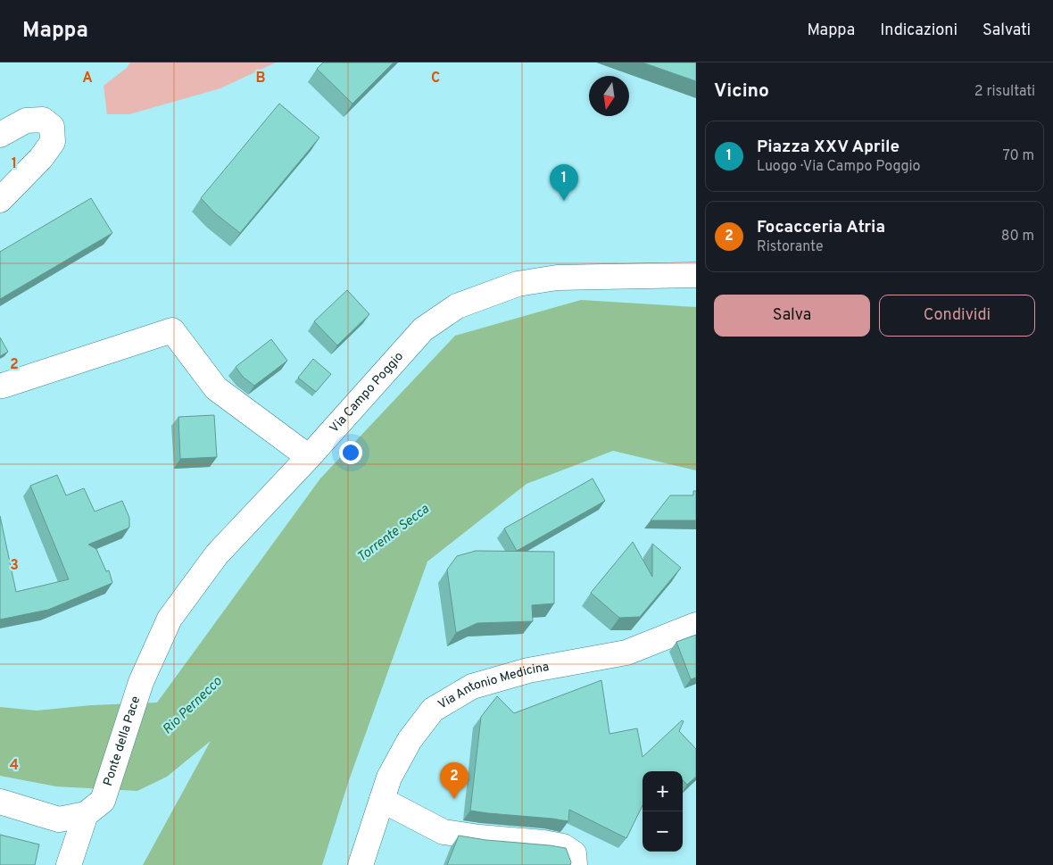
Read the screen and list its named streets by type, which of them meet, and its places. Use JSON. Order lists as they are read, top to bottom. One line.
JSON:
{"streets":{"street":["Via Campo Poggio","Via Antonio Medicina","Ponte della Pace"]},"crossings":[["Via Campo Poggio","Ponte della Pace"]],"water":["Torrente Secca","Rio Pernecco"],"north":"bottom","page":{"header":"Mappa","nav":["Mappa","Indicazioni","Salvati"],"heading":["Vicino","2 risultati"],"list":[{"mark":"1","name":"Piazza XXV Aprile","note":"Luogo · Via Campo Poggio","value":"70 m"},{"mark":"2","name":"Focacceria Atria","note":"Ristorante","value":"80 m"}],"pins":["1","2"],"buttons":["Salva","Condividi"],"map_buttons":["+","−"]},"grid":{"columns":["A","B","C"],"rows":["1","2","3","4"]}}
